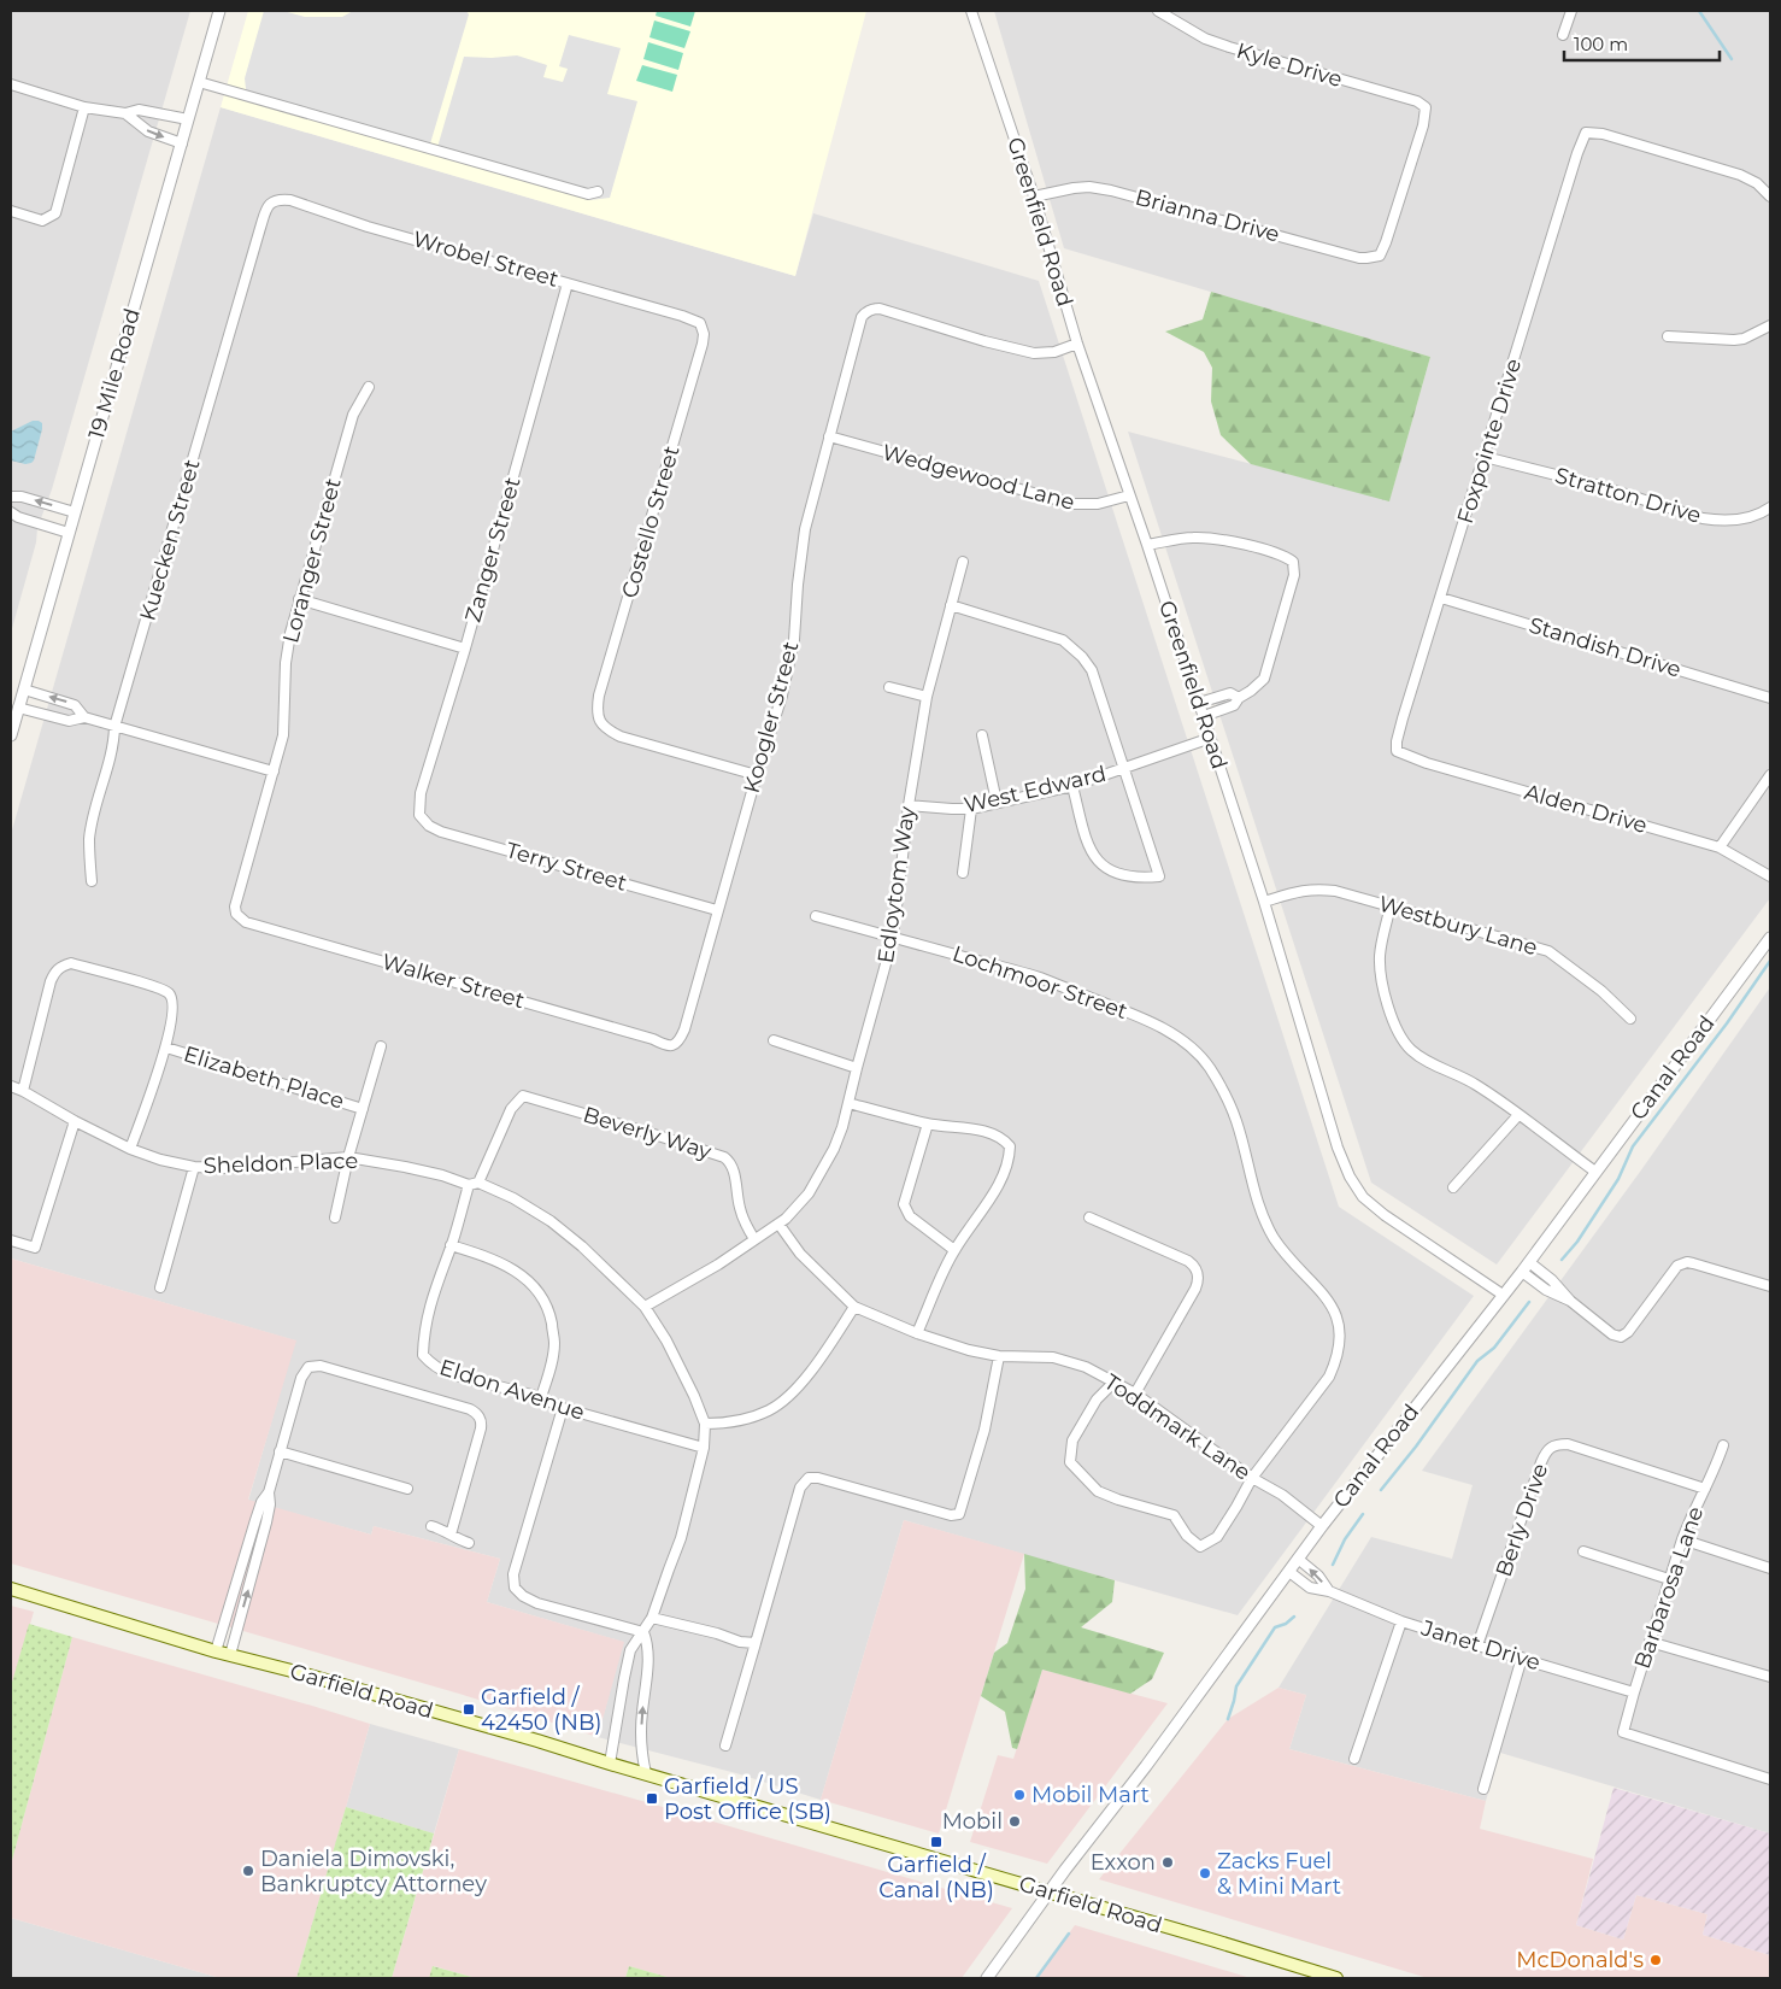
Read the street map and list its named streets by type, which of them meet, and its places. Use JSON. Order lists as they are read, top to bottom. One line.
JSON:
{"streets":{"main road":["Garfield Road"],"street":["Kyle Drive","Brianna Drive","Greenfield Road","Wrobel Street","19 Mile Road","Foxpointe Drive","Wedgewood Lane","Stratton Drive","Costello Street","Kuecken Street","Zanger Street","Loranger Street","Standish Drive","Koogler Street","West Edward","Alden Drive","Terry Street","Edloytom Way","Westbury Lane","Walker Street","Lochmoor Street","Canal Road","Elizabeth Place","Beverly Way","Sheldon Place","Eldon Avenue","Toddmark Lane","Berly Drive","Barbarosa Lane","Janet Drive"]},"crossings":[["Kyle Drive","Brianna Drive"],["Brianna Drive","Greenfield Road"],["Greenfield Road","Wedgewood Lane"],["Greenfield Road","Koogler Street"],["Greenfield Road","West Edward"],["Greenfield Road","Westbury Lane"],["Greenfield Road","Canal Road"],["Wrobel Street","Costello Street"],["Wrobel Street","Kuecken Street"],["Wrobel Street","Zanger Street"],["Foxpointe Drive","Stratton Drive"],["Foxpointe Drive","Standish Drive"],["Foxpointe Drive","Alden Drive"],["Wedgewood Lane","Koogler Street"],["Costello Street","Koogler Street"],["Zanger Street","Terry Street"],["Loranger Street","Walker Street"],["Koogler Street","Terry Street"],["Koogler Street","Walker Street"],["West Edward","Edloytom Way"],["Edloytom Way","Lochmoor Street"],["Edloytom Way","Beverly Way"],["Lochmoor Street","Toddmark Lane"],["Canal Road","Toddmark Lane"],["Canal Road","Janet Drive"],["Canal Road","Garfield Road"],["Beverly Way","Sheldon Place"],["Beverly Way","Eldon Avenue"],["Sheldon Place","Eldon Avenue"],["Berly Drive","Barbarosa Lane"],["Berly Drive","Janet Drive"],["Barbarosa Lane","Janet Drive"]],"places":{"transit":["Garfield / 42450 (NB)","Garfield / US Post Office (SB)","Garfield / Canal (NB)"],"other":["Mobil Mart","Mobil","Exxon","Daniela Dimovski, Bankruptcy Attorney","Zacks Fuel & Mini Mart","McDonald's"]},"scale_bar":"100 m"}
